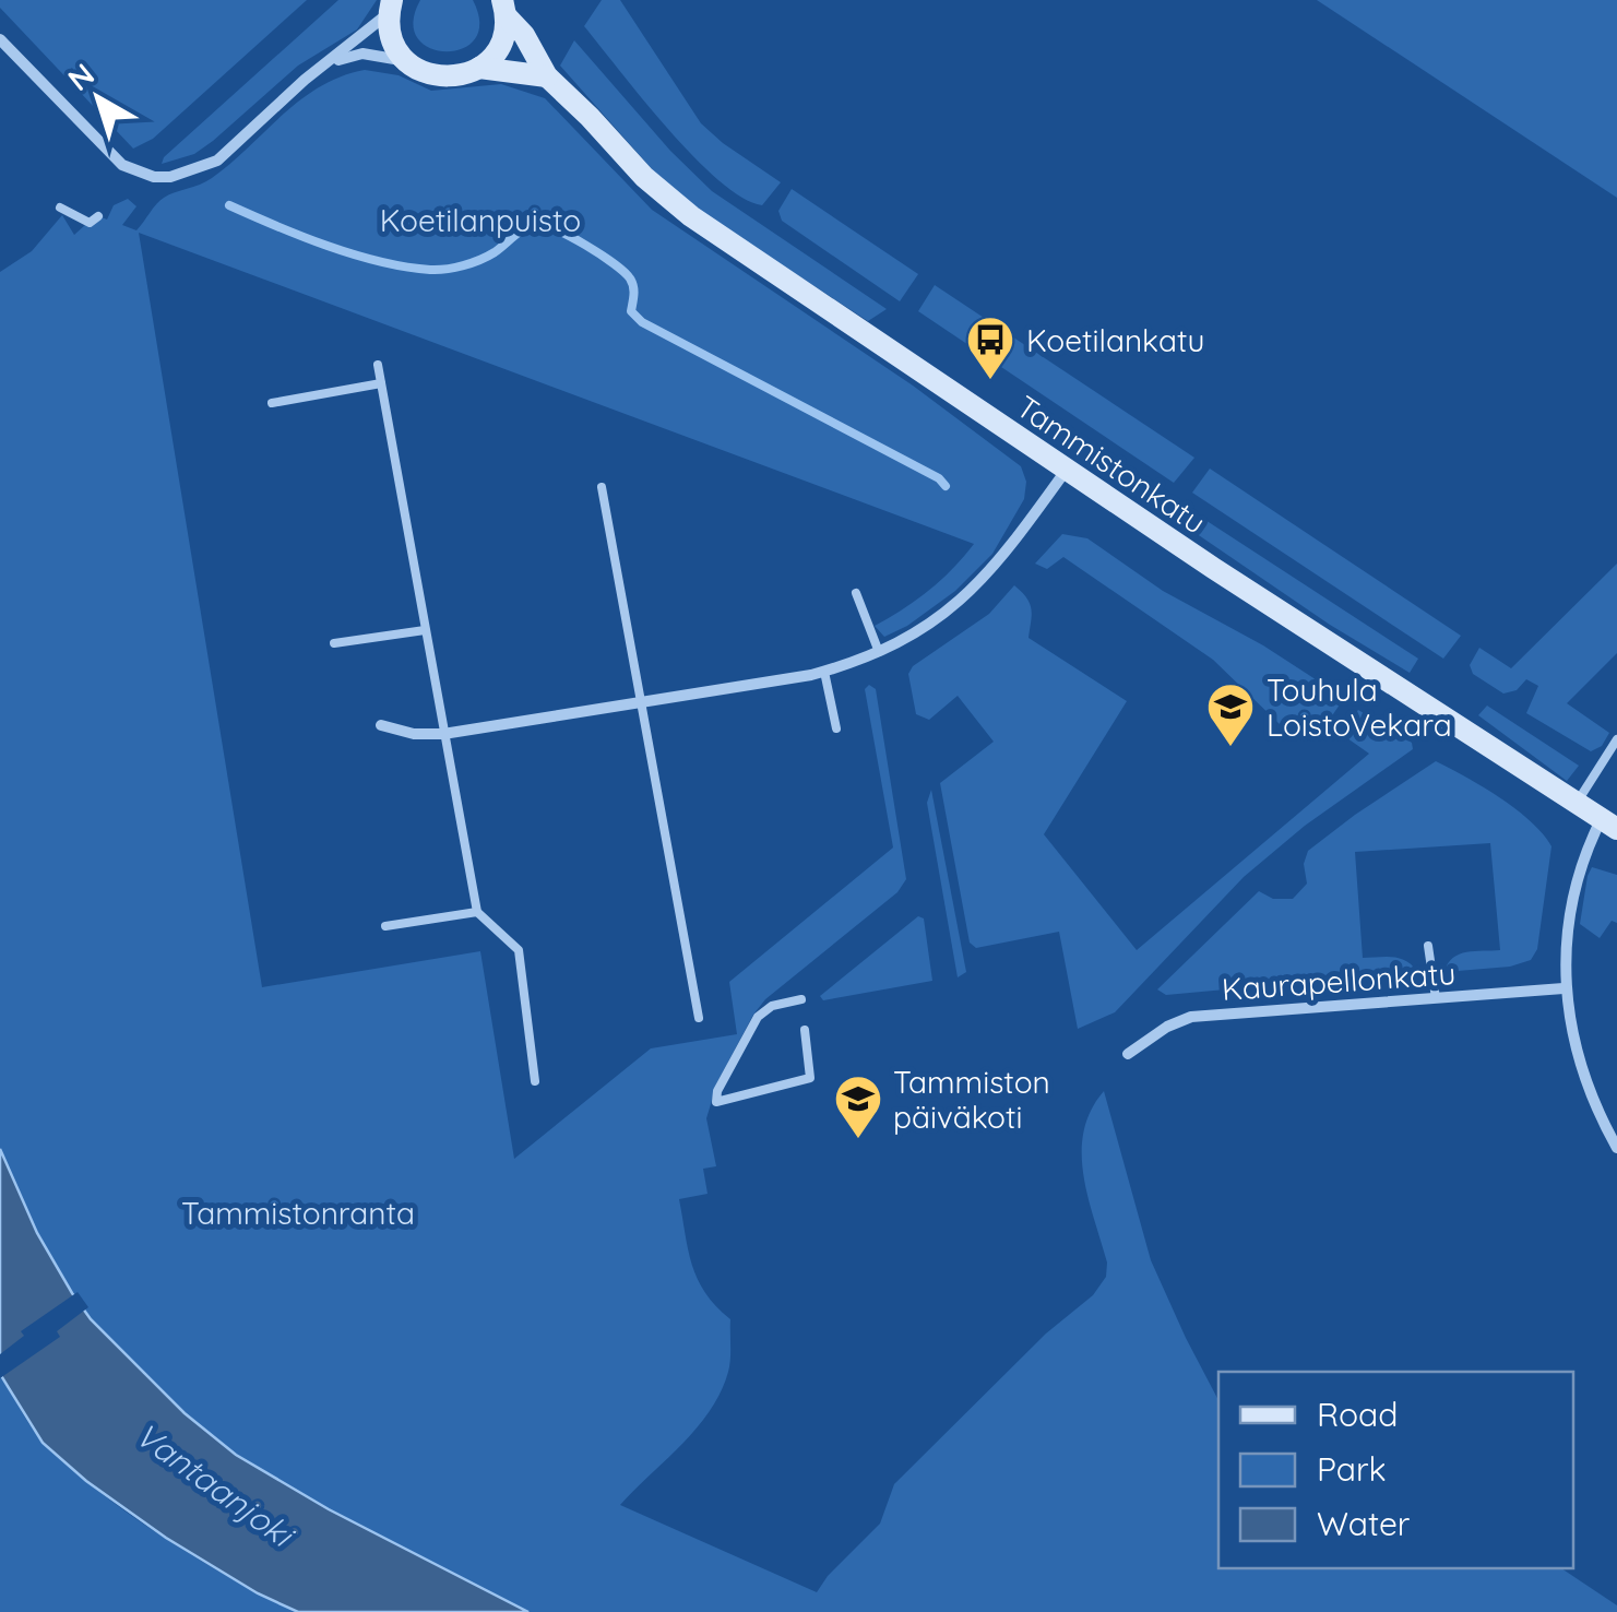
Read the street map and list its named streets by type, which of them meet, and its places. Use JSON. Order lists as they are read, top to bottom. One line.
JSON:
{"streets":{"street":["Tammistonkatu","Kaurapellonkatu"]},"water":["Vantaanjoki"],"parks":["Koetilanpuisto","Tammistonranta"],"places":{"bus stop":["Koetilankatu"],"school or university":["Touhula LoistoVekara","Tammiston päiväkoti"]},"legend":["Road","Park","Water"],"north":"top left"}
